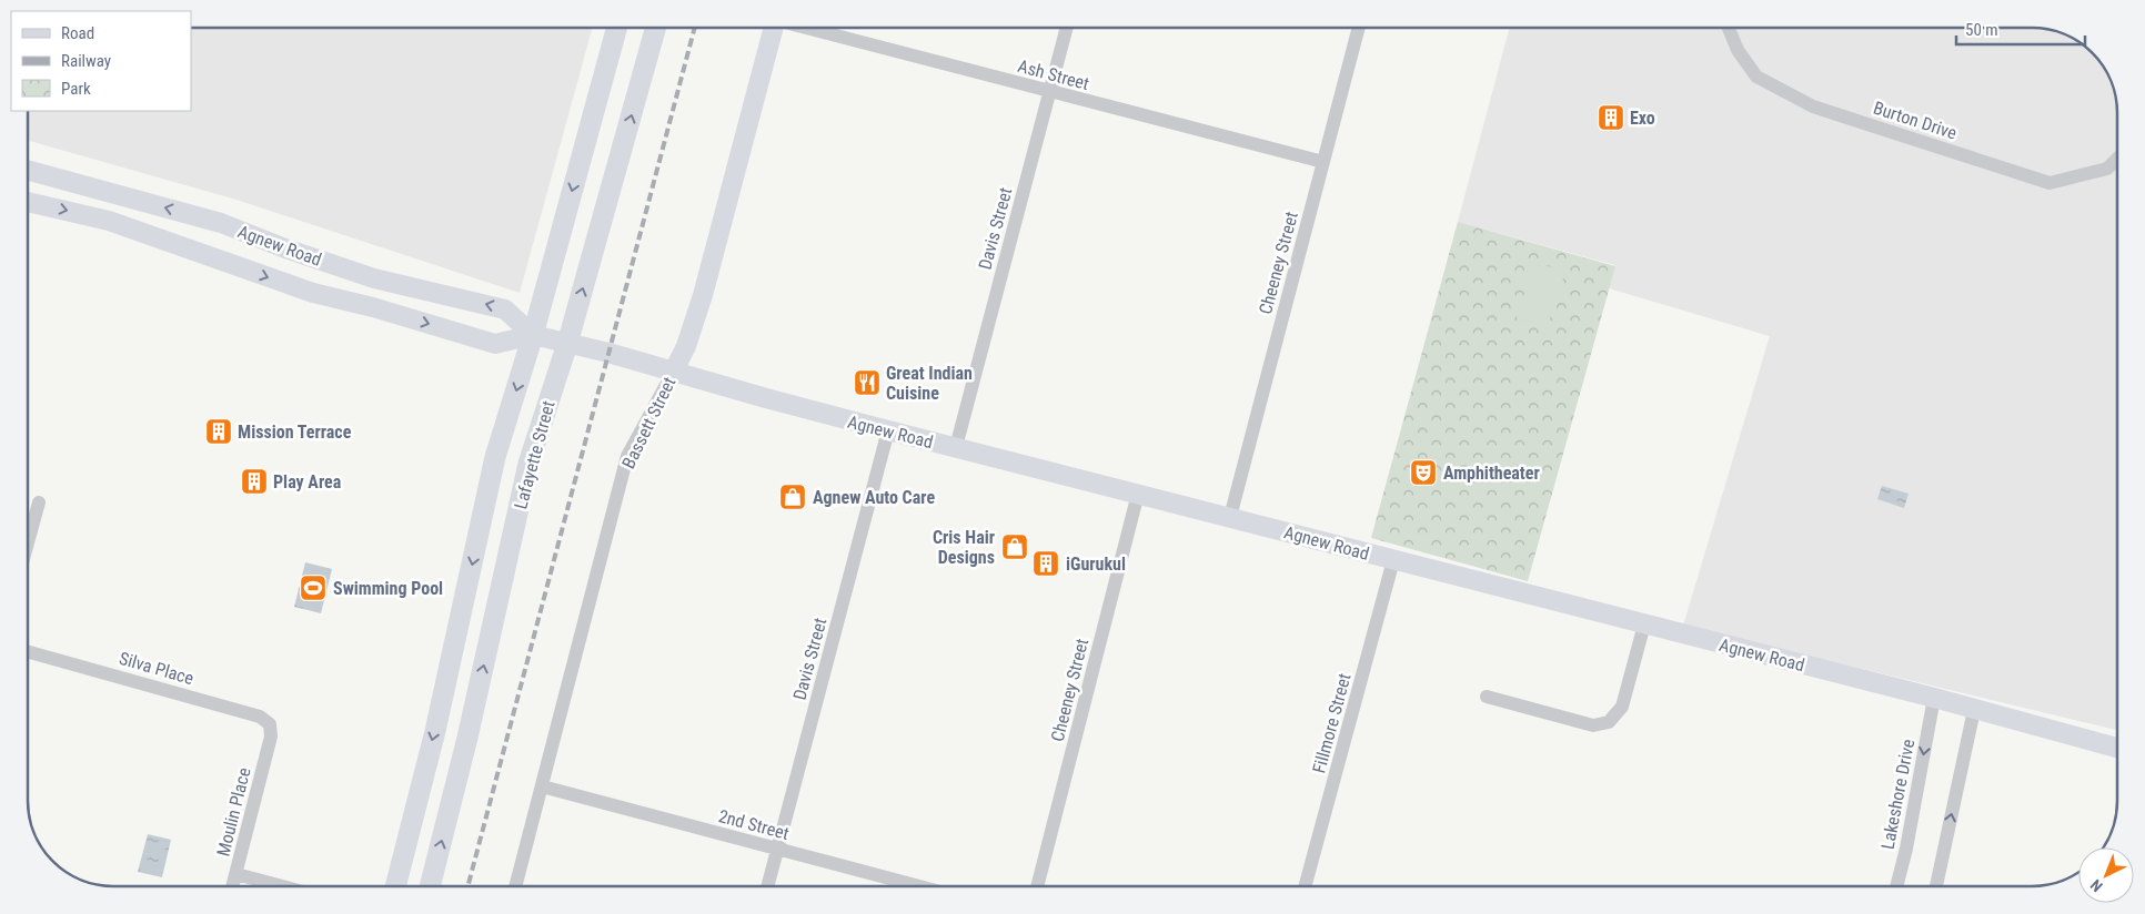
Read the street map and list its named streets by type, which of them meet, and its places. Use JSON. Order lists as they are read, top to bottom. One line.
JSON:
{"streets":{"main road":["Lafayette Street"],"street":["Ash Street","Burton Drive","Davis Street","Agnew Road","Cheeney Street","Bassett Street","Silva Place","Fillmore Street","Lakeshore Drive","Moulin Place","2nd Street"]},"crossings":[["Ash Street","Davis Street"],["Ash Street","Cheeney Street"],["Davis Street","Agnew Road"],["Davis Street","2nd Street"],["Agnew Road","Cheeney Street"],["Agnew Road","Bassett Street"],["Agnew Road","Lafayette Street"],["Agnew Road","Fillmore Street"],["Agnew Road","Lakeshore Drive"],["Bassett Street","2nd Street"],["Silva Place","Moulin Place"]],"places":{"building":["Exo","Mission Terrace","Play Area","iGurukul"],"restaurant":["Great Indian Cuisine"],"theatre":["Amphitheater"],"shop":["Agnew Auto Care","Cris Hair Designs"],"sports":["Swimming Pool"]},"legend":["Road","Railway","Park"],"scale_bar":"50 m","north":"bottom left"}
